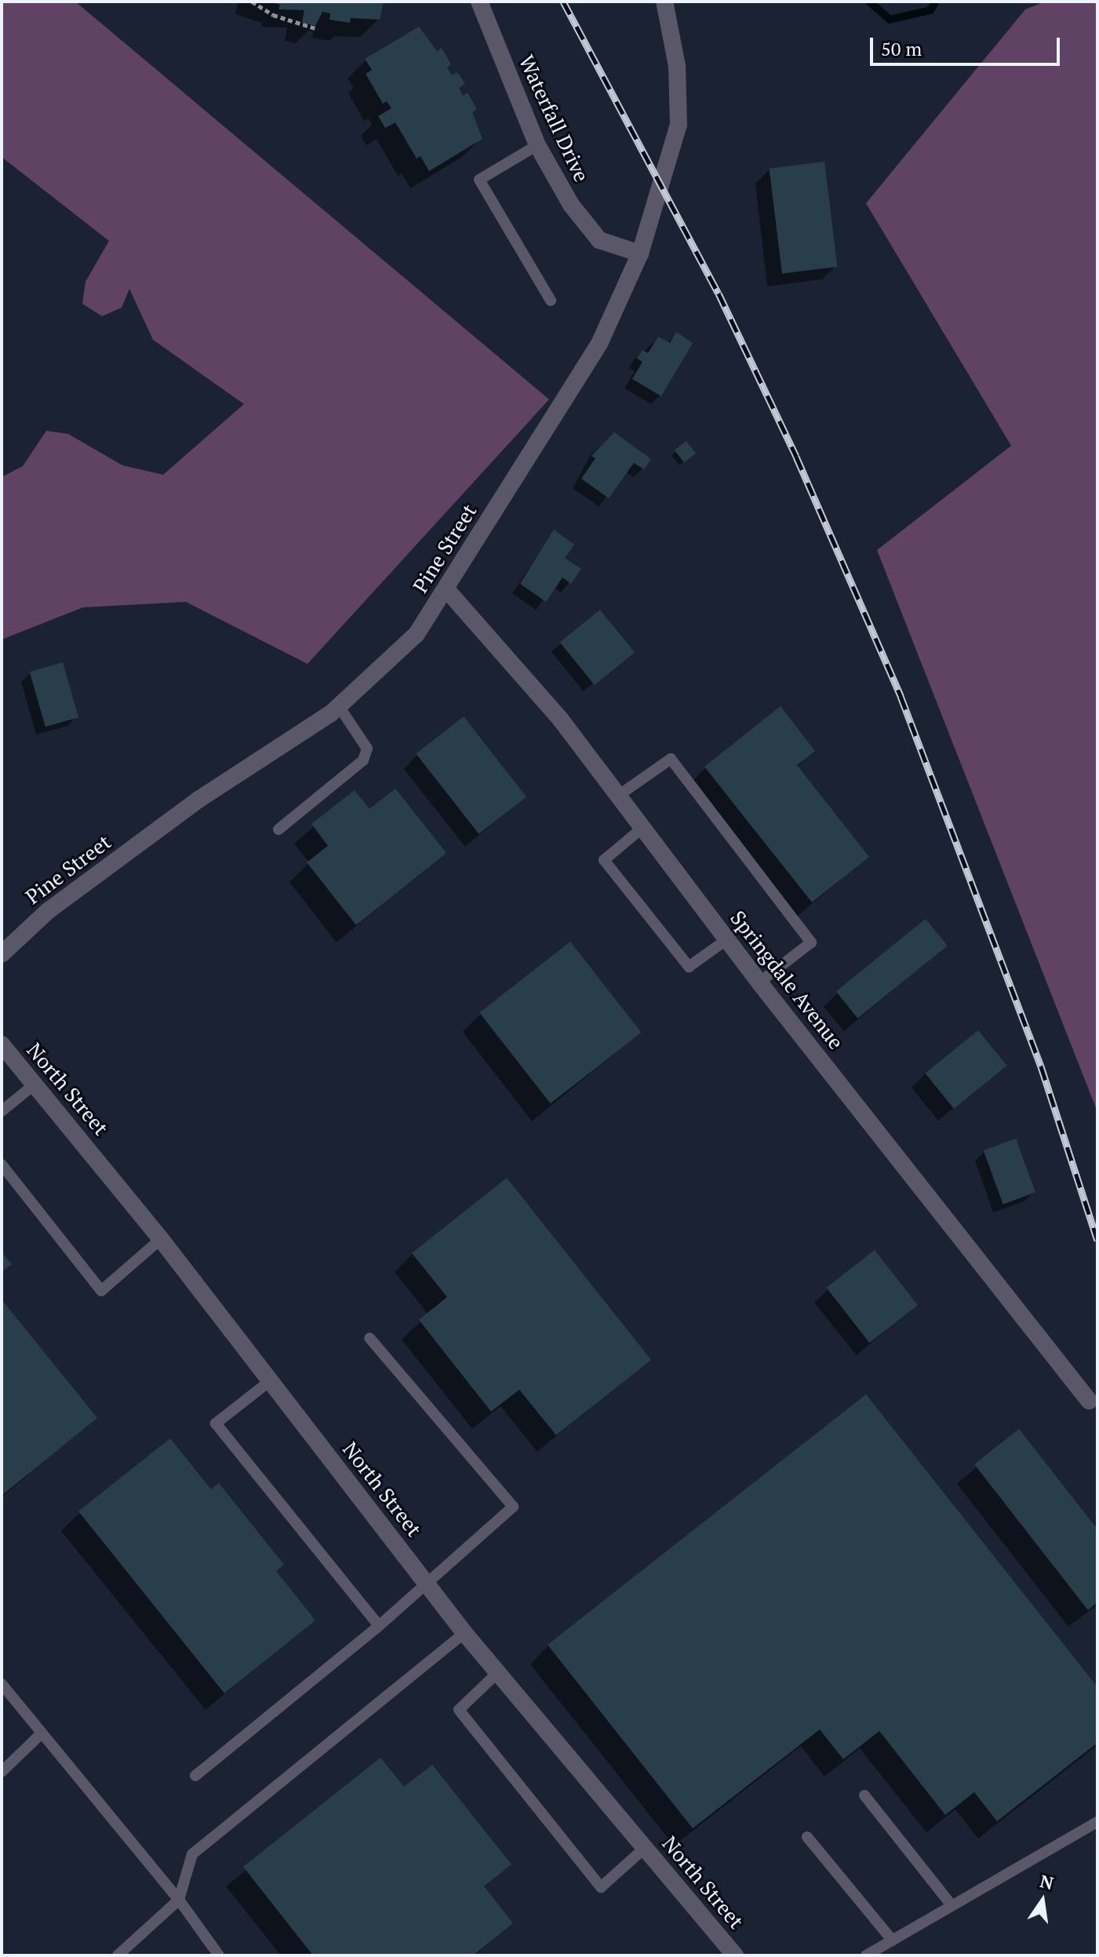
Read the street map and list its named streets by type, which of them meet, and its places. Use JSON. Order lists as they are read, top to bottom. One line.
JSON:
{"streets":{"street":["Waterfall Drive","Pine Street","Springdale Avenue","North Street"]},"crossings":[["Waterfall Drive","Pine Street"],["Pine Street","Springdale Avenue"]],"scale_bar":"50 m","north":"top"}
